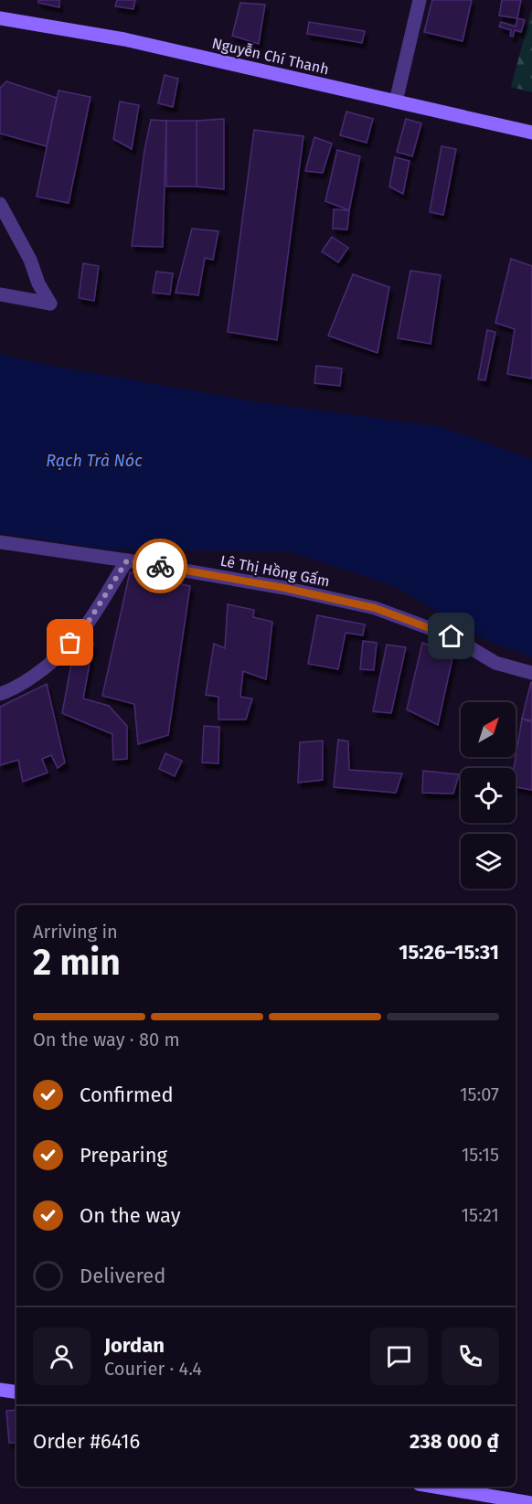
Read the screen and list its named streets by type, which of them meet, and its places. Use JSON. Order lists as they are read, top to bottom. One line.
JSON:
{"streets":{"main road":["Nguyễn Chí Thanh"],"street":["Lê Thị Hồng Gấm"]},"water":["Rạch Trà Nóc"],"north":"top right","page":{"heading":["2 min","Arriving in","15:26–15:31"],"panel":["Jordan","Courier · 4.4","Order #6416","238 000 ₫"],"bar":"On the way · 80 m","list":[["Confirmed","15:07"],["Preparing","15:15"],["On the way","15:21"],"Delivered"]}}
